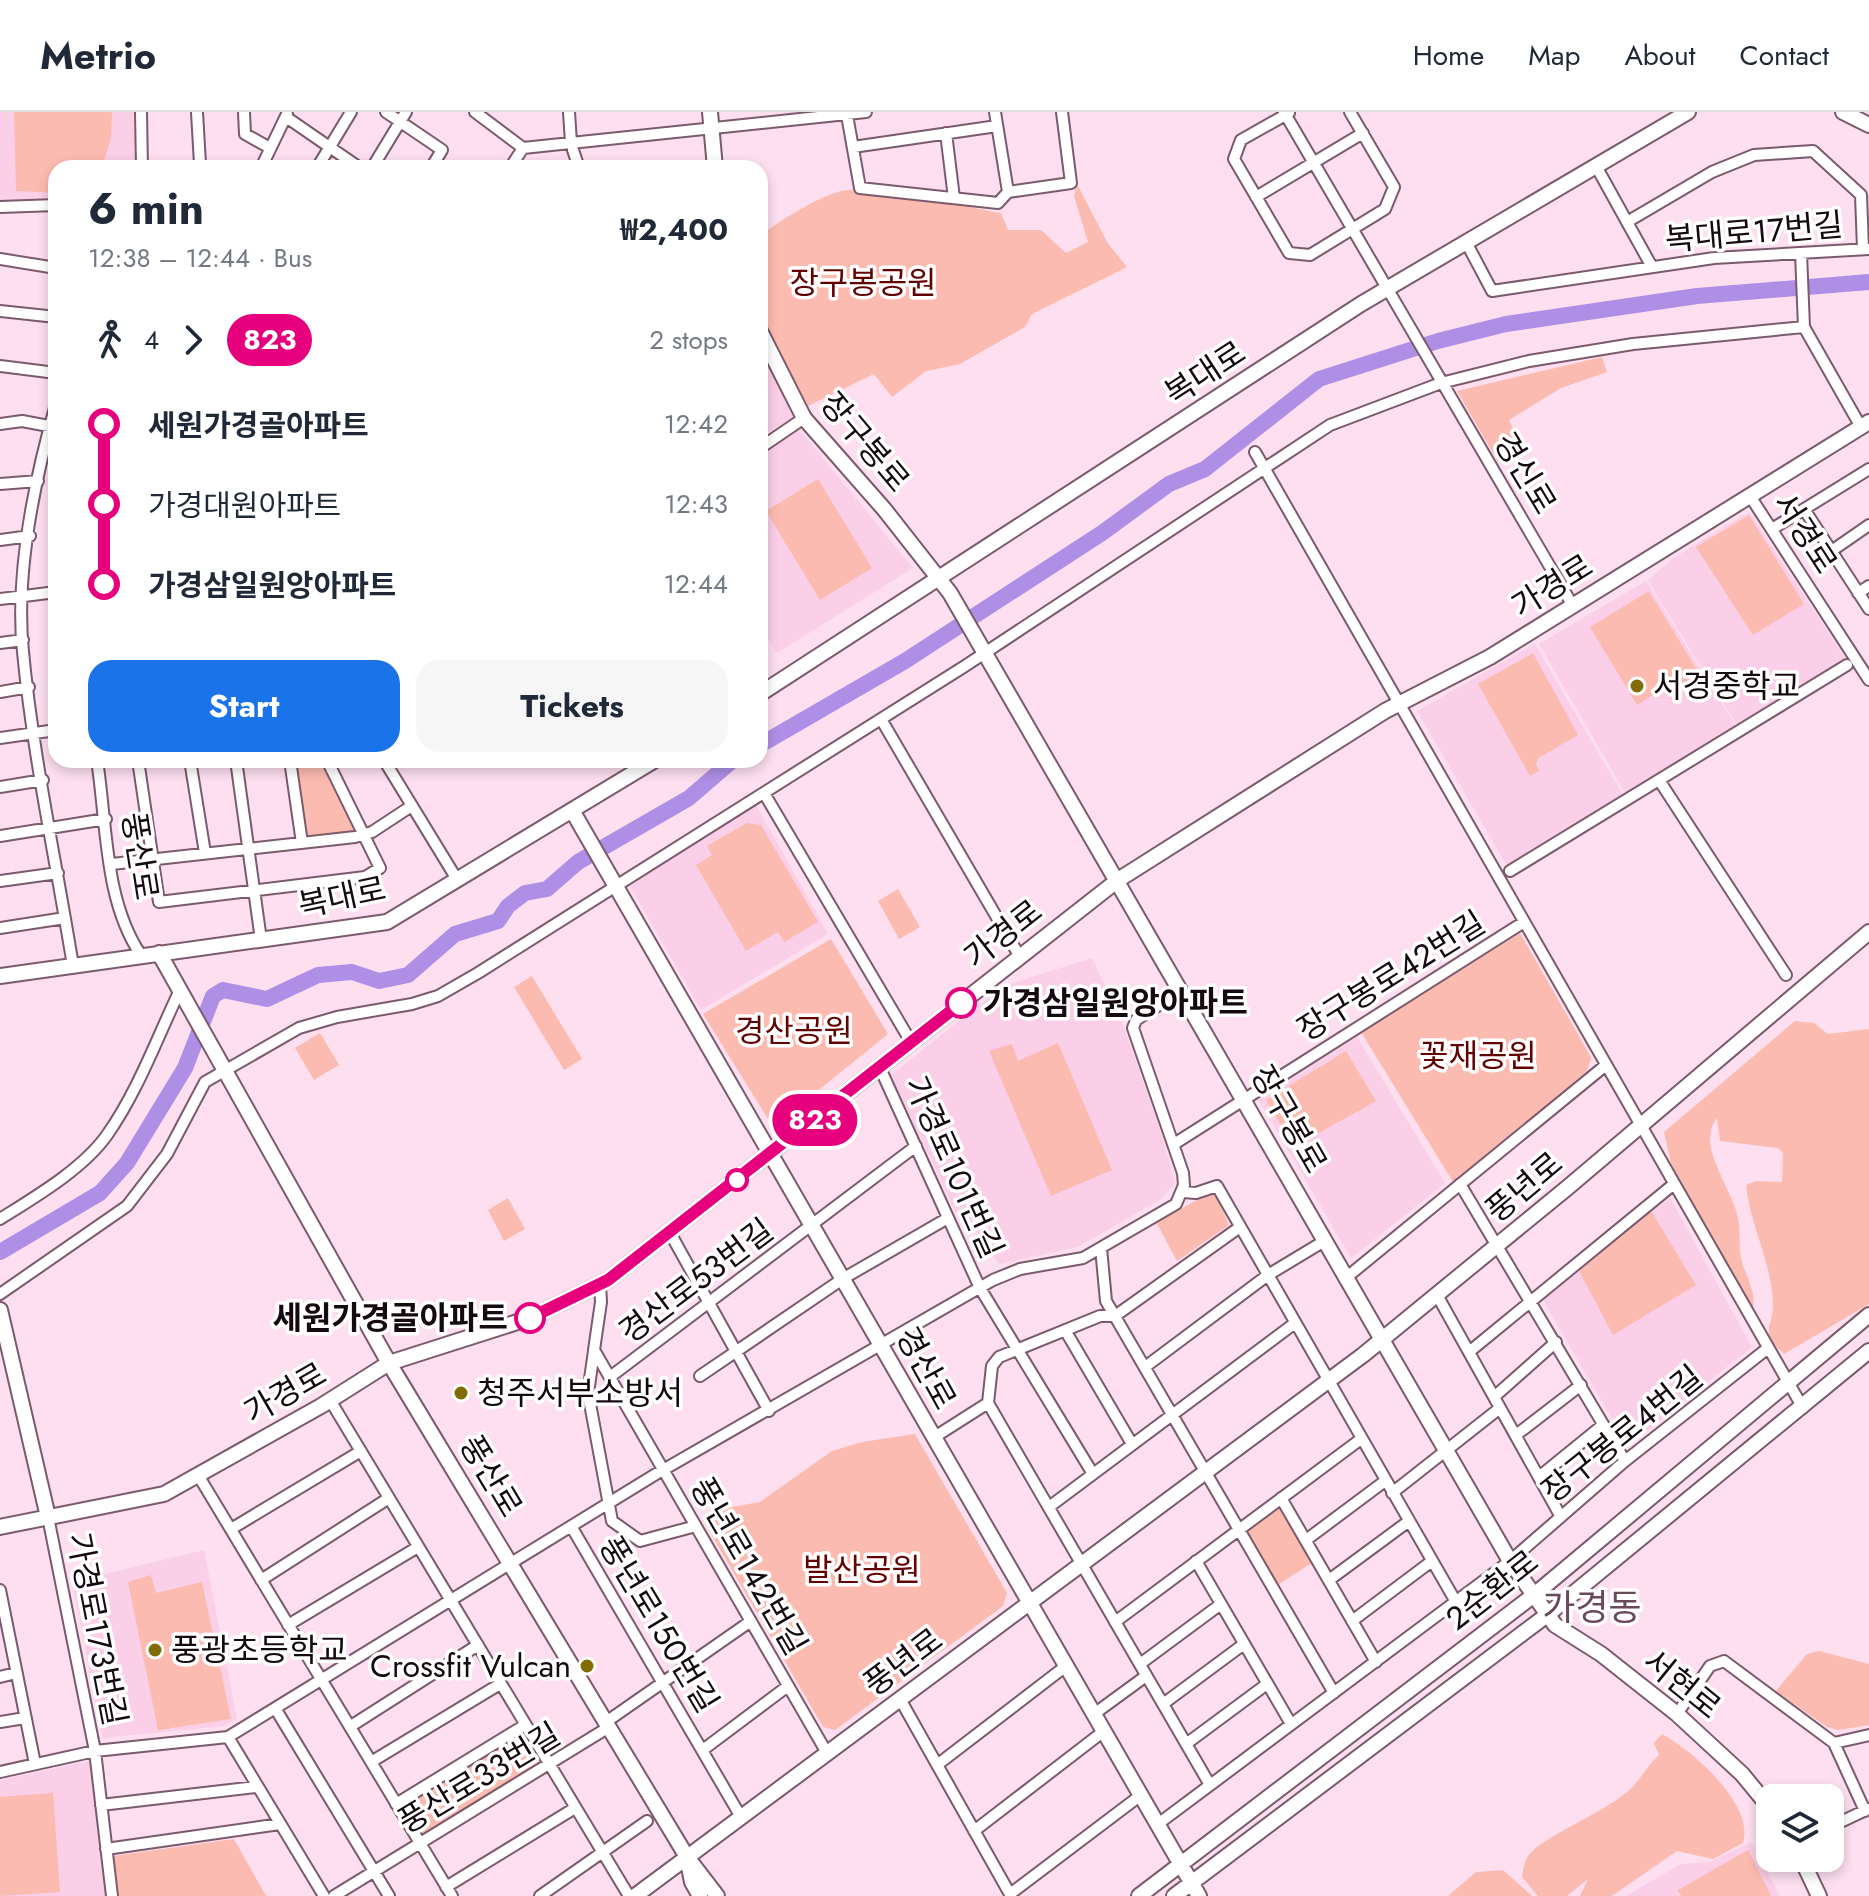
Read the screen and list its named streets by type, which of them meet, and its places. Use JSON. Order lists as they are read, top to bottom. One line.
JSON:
{"streets":{"street":["복대로17번길","복대로","장구봉로","경신로","서경로","가경로","풍산로","장구봉로42번길","가경로101번길","풍년로","경산로53번길","경산로","장구봉로4번길","풍년로142번길","2순환로","풍년로150번길","가경로173번길","서현로","풍산로33번길"]},"crossings":[["복대로17번길","복대로"],["복대로","장구봉로"],["복대로","경신로"],["복대로","풍산로"],["복대로","경산로"],["장구봉로","가경로"],["장구봉로","장구봉로42번길"],["장구봉로","풍년로"],["장구봉로","장구봉로4번길"],["장구봉로","2순환로"],["장구봉로","서현로"],["경신로","가경로"],["서경로","가경로"],["가경로","풍산로"],["가경로","가경로101번길"],["가경로","경산로"],["가경로","가경로173번길"],["풍산로","풍년로"],["풍산로","풍산로33번길"],["가경로101번길","경산로53번길"],["풍년로","경산로"],["풍년로","풍년로142번길"],["풍년로","풍년로150번길"],["경산로53번길","경산로"],["경산로53번길","풍년로142번길"],["경산로","장구봉로4번길"],["경산로","2순환로"],["풍년로142번길","풍년로150번길"],["풍년로142번길","풍산로33번길"],["2순환로","서현로"],["풍년로150번길","풍산로33번길"]],"districts":["가경동"],"parks":["장구봉공원","경산공원","꽃재공원","발산공원"],"places":["서경중학교","가경삼일원앙아파트","세원가경골아파트","청주서부소방서","풍광초등학교","Crossfit Vulcan"],"lines":["bus line 823"],"page":{"header":"Metrio","nav":["Home","Map","About","Contact"],"on_map":"823","heading":["6 min","12:38 – 12:44 · Bus","₩2,400"],"legs":["4","823","2 stops"],"list":[{"name":"세원가경골아파트","value":"12:42"},{"name":"가경대원아파트","value":"12:43"},{"name":"가경삼일원앙아파트","value":"12:44"}],"buttons":["Start","Tickets"]}}
